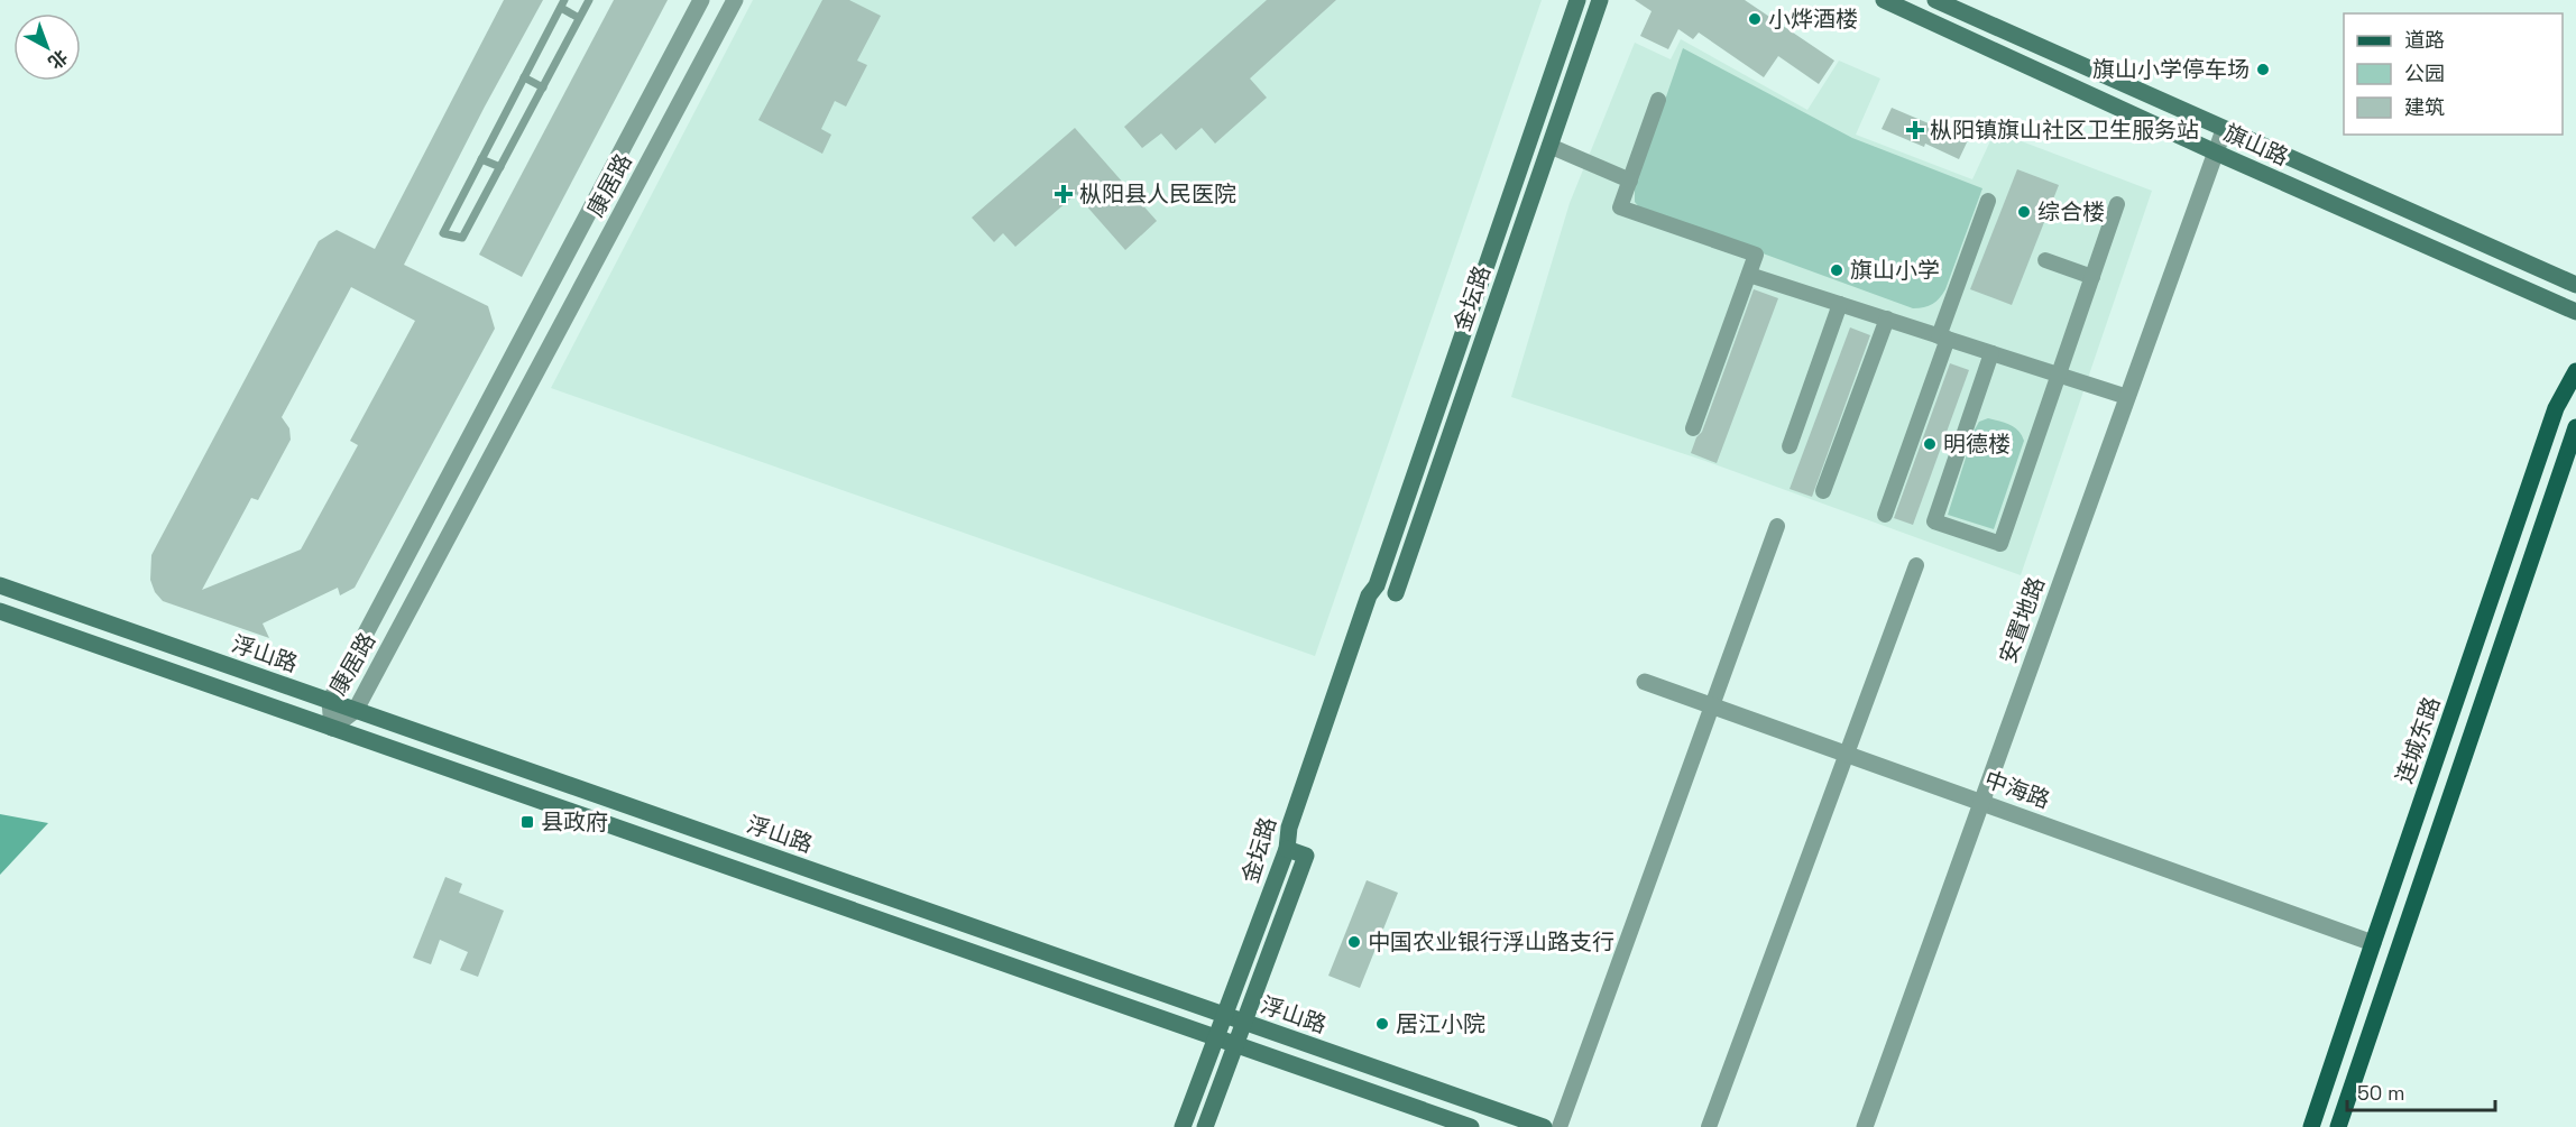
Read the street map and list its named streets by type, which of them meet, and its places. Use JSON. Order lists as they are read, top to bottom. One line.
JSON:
{"streets":{"main road":["旗山路","金坛路","浮山路","连城东路"],"street":["康居路","安置地路","中海路"]},"crossings":[["旗山路","安置地路"],["康居路","浮山路"],["金坛路","浮山路"],["安置地路","中海路"],["连城东路","中海路"]],"places":{"other":["小烨酒楼","旗山小学停车场","综合楼","旗山小学","明德楼","中国农业银行浮山路支行","居江小院"],"health":["枞阳镇旗山社区卫生服务站","枞阳县人民医院"],"transit":["县政府"]},"legend":["道路","公园","建筑"],"scale_bar":"50 m","north":"bottom right"}
